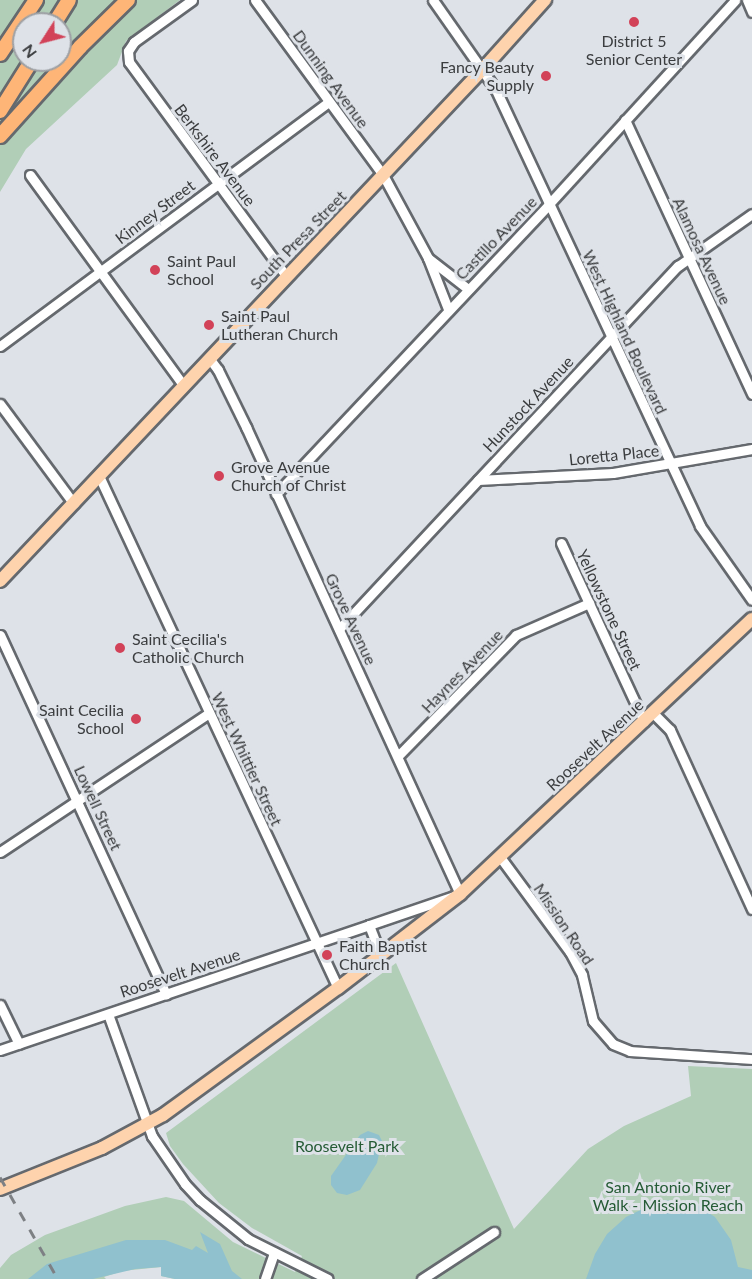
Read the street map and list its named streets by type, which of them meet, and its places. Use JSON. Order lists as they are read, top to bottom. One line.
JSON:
{"streets":{"main road":["South Presa Street","Roosevelt Avenue"],"street":["Dunning Avenue","Berkshire Avenue","Kinney Street","Castillo Avenue","Alamosa Avenue","West Highland Boulevard","Hunstock Avenue","Loretta Place","Yellowstone Street","Grove Avenue","Haynes Avenue","West Whittier Street","Lowell Street","Mission Road"]},"crossings":[["Dunning Avenue","Kinney Street"],["Dunning Avenue","Castillo Avenue"],["Dunning Avenue","South Presa Street"],["Berkshire Avenue","Kinney Street"],["Berkshire Avenue","South Presa Street"],["Castillo Avenue","Alamosa Avenue"],["Castillo Avenue","West Highland Boulevard"],["Castillo Avenue","Grove Avenue"],["South Presa Street","West Highland Boulevard"],["South Presa Street","Grove Avenue"],["South Presa Street","West Whittier Street"],["Alamosa Avenue","Hunstock Avenue"],["West Highland Boulevard","Hunstock Avenue"],["West Highland Boulevard","Loretta Place"],["Hunstock Avenue","Loretta Place"],["Hunstock Avenue","Grove Avenue"],["Yellowstone Street","Haynes Avenue"],["Yellowstone Street","Roosevelt Avenue"],["Grove Avenue","Haynes Avenue"],["Grove Avenue","Roosevelt Avenue"],["Roosevelt Avenue","West Whittier Street"],["Roosevelt Avenue","Lowell Street"],["Roosevelt Avenue","Mission Road"]],"parks":["Roosevelt Park","San Antonio River Walk - Mission Reach"],"places":["District 5 Senior Center","Fancy Beauty Supply","Saint Paul School","Saint Paul Lutheran Church","Grove Avenue Church of Christ","Saint Cecilia's Catholic Church","Saint Cecilia School","Faith Baptist Church"],"north":"bottom left"}
